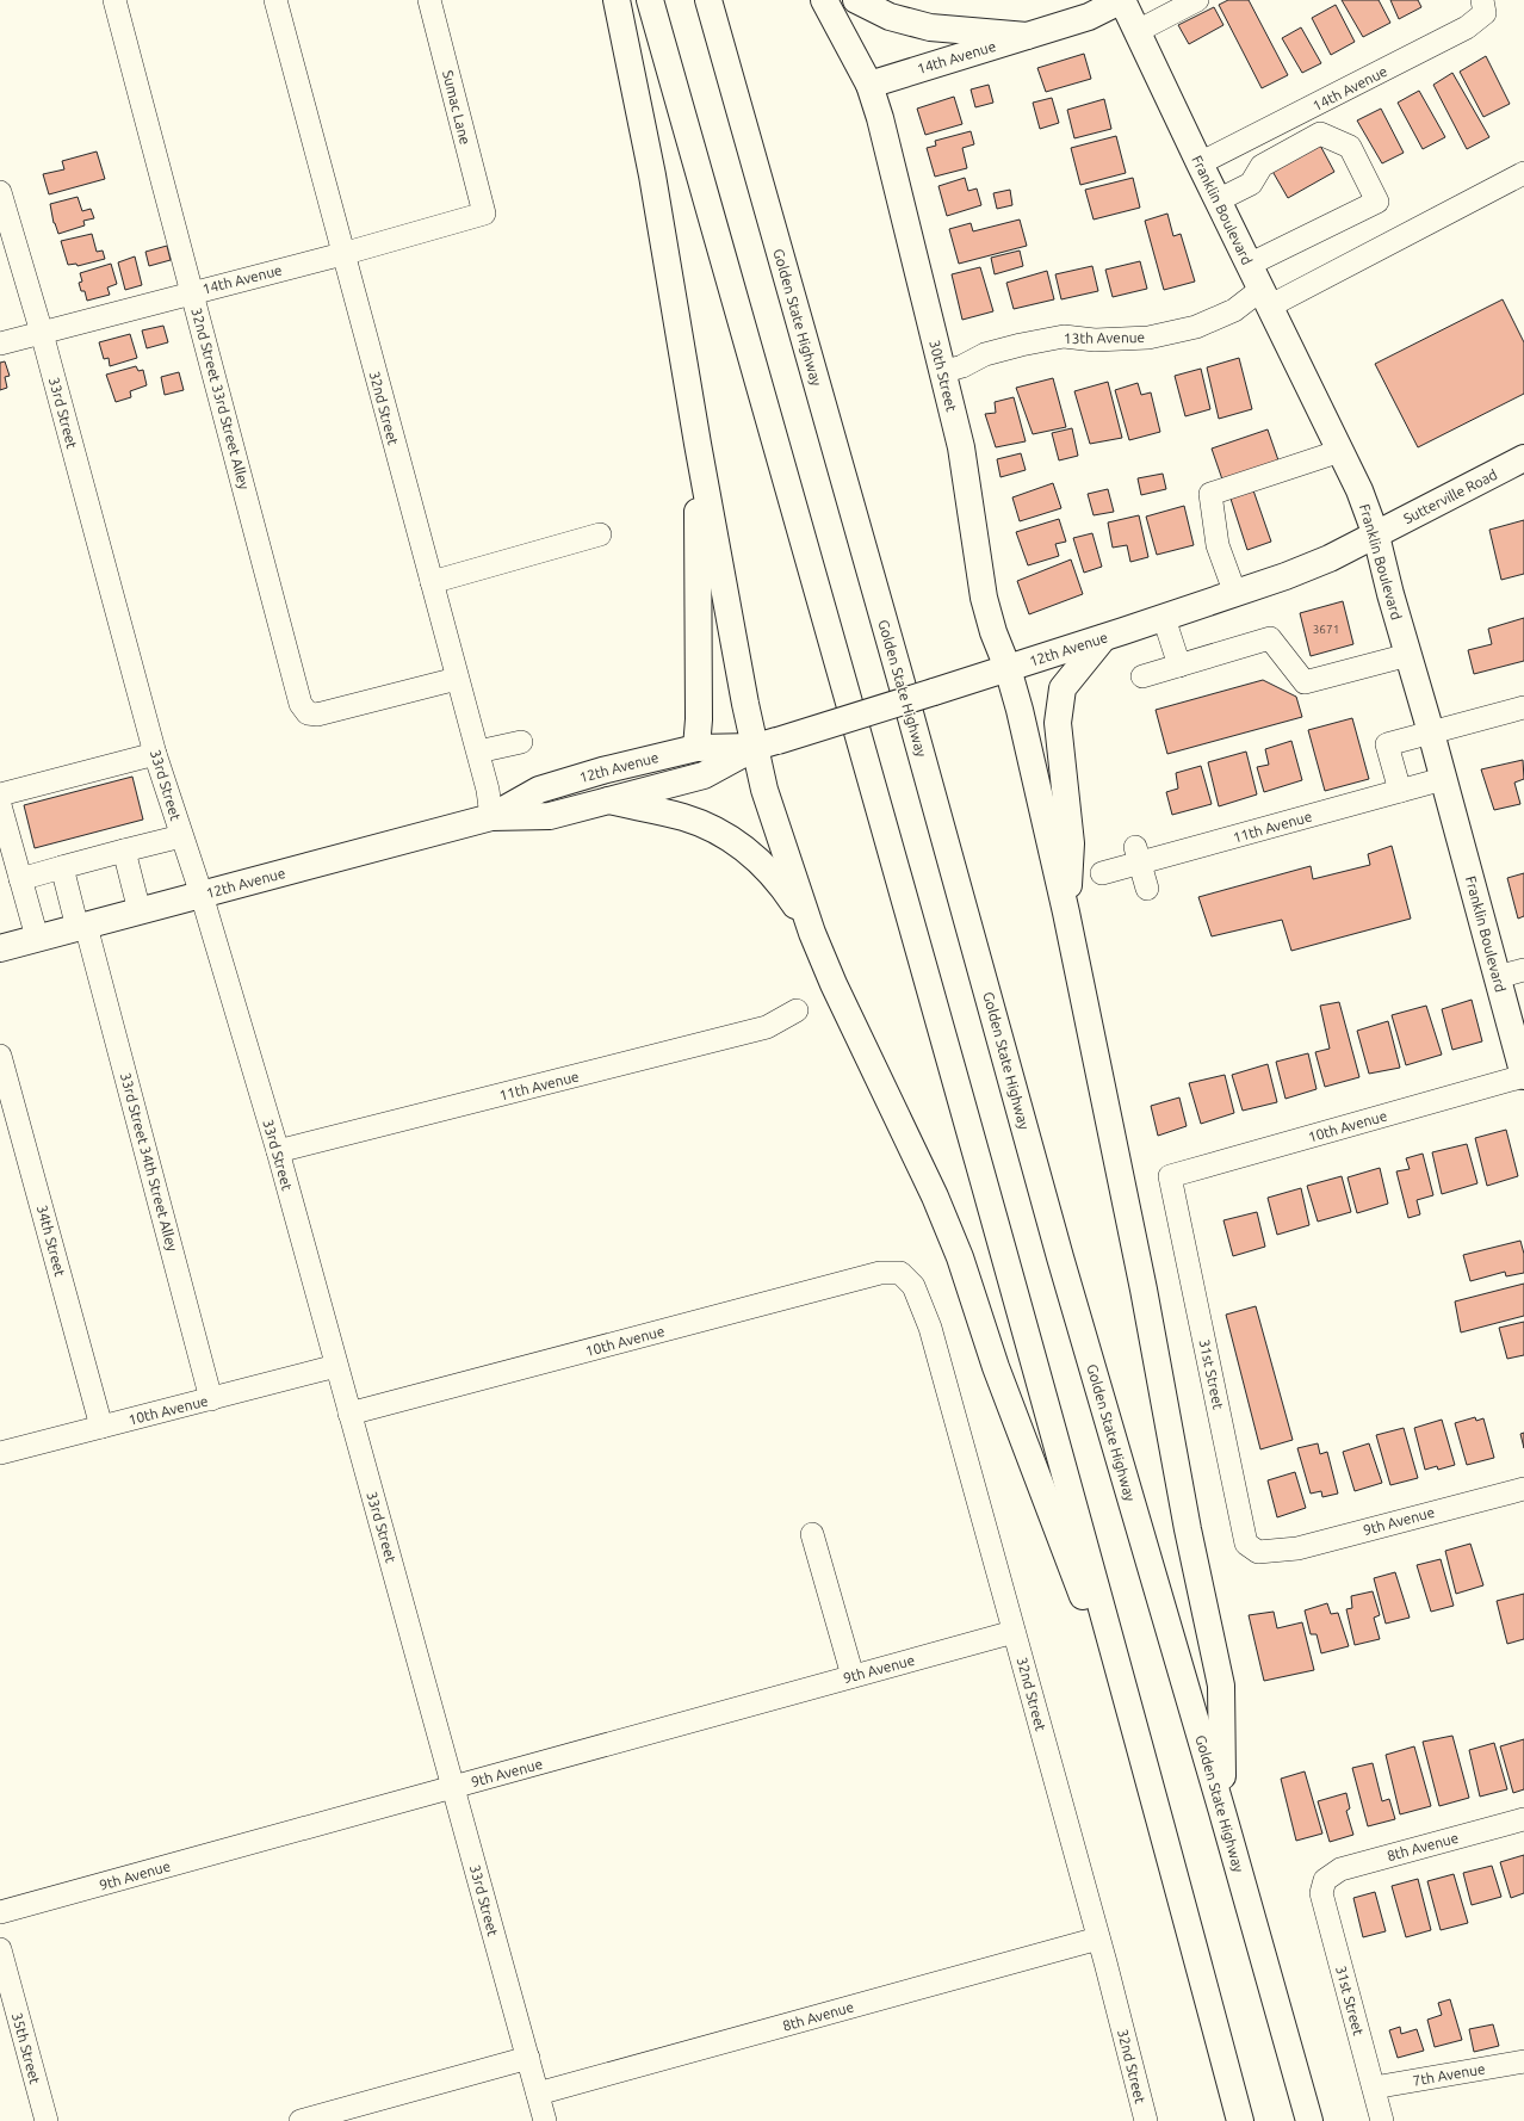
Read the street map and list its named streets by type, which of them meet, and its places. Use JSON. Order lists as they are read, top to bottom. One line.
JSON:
{"streets":{"main road":["14th Avenue","Franklin Boulevard","Golden State Highway","30th Street","Sutterville Road","12th Avenue"],"street":["Sumac Lane","13th Avenue","32nd Street 33rd Street Alley","32nd Street","33rd Street","11th Avenue","10th Avenue","33rd Street 34th Street Alley","34th Street","31st Street","9th Avenue","8th Avenue","35th Street","7th Avenue"]},"crossings":[["14th Avenue","Sumac Lane"],["14th Avenue","Franklin Boulevard"],["14th Avenue","30th Street"],["14th Avenue","32nd Street 33rd Street Alley"],["14th Avenue","32nd Street"],["14th Avenue","33rd Street"],["Franklin Boulevard","13th Avenue"],["Franklin Boulevard","Sutterville Road"],["Franklin Boulevard","12th Avenue"],["Franklin Boulevard","11th Avenue"],["Franklin Boulevard","10th Avenue"],["13th Avenue","30th Street"],["30th Street","12th Avenue"],["32nd Street 33rd Street Alley","32nd Street"],["32nd Street","12th Avenue"],["32nd Street","10th Avenue"],["32nd Street","9th Avenue"],["32nd Street","8th Avenue"],["33rd Street","12th Avenue"],["33rd Street","11th Avenue"],["33rd Street","10th Avenue"],["33rd Street","9th Avenue"],["33rd Street","8th Avenue"],["Sutterville Road","12th Avenue"],["12th Avenue","33rd Street 34th Street Alley"],["10th Avenue","33rd Street 34th Street Alley"],["10th Avenue","34th Street"],["10th Avenue","31st Street"],["31st Street","9th Avenue"],["31st Street","8th Avenue"],["31st Street","7th Avenue"]],"house_numbers":["3671"]}
